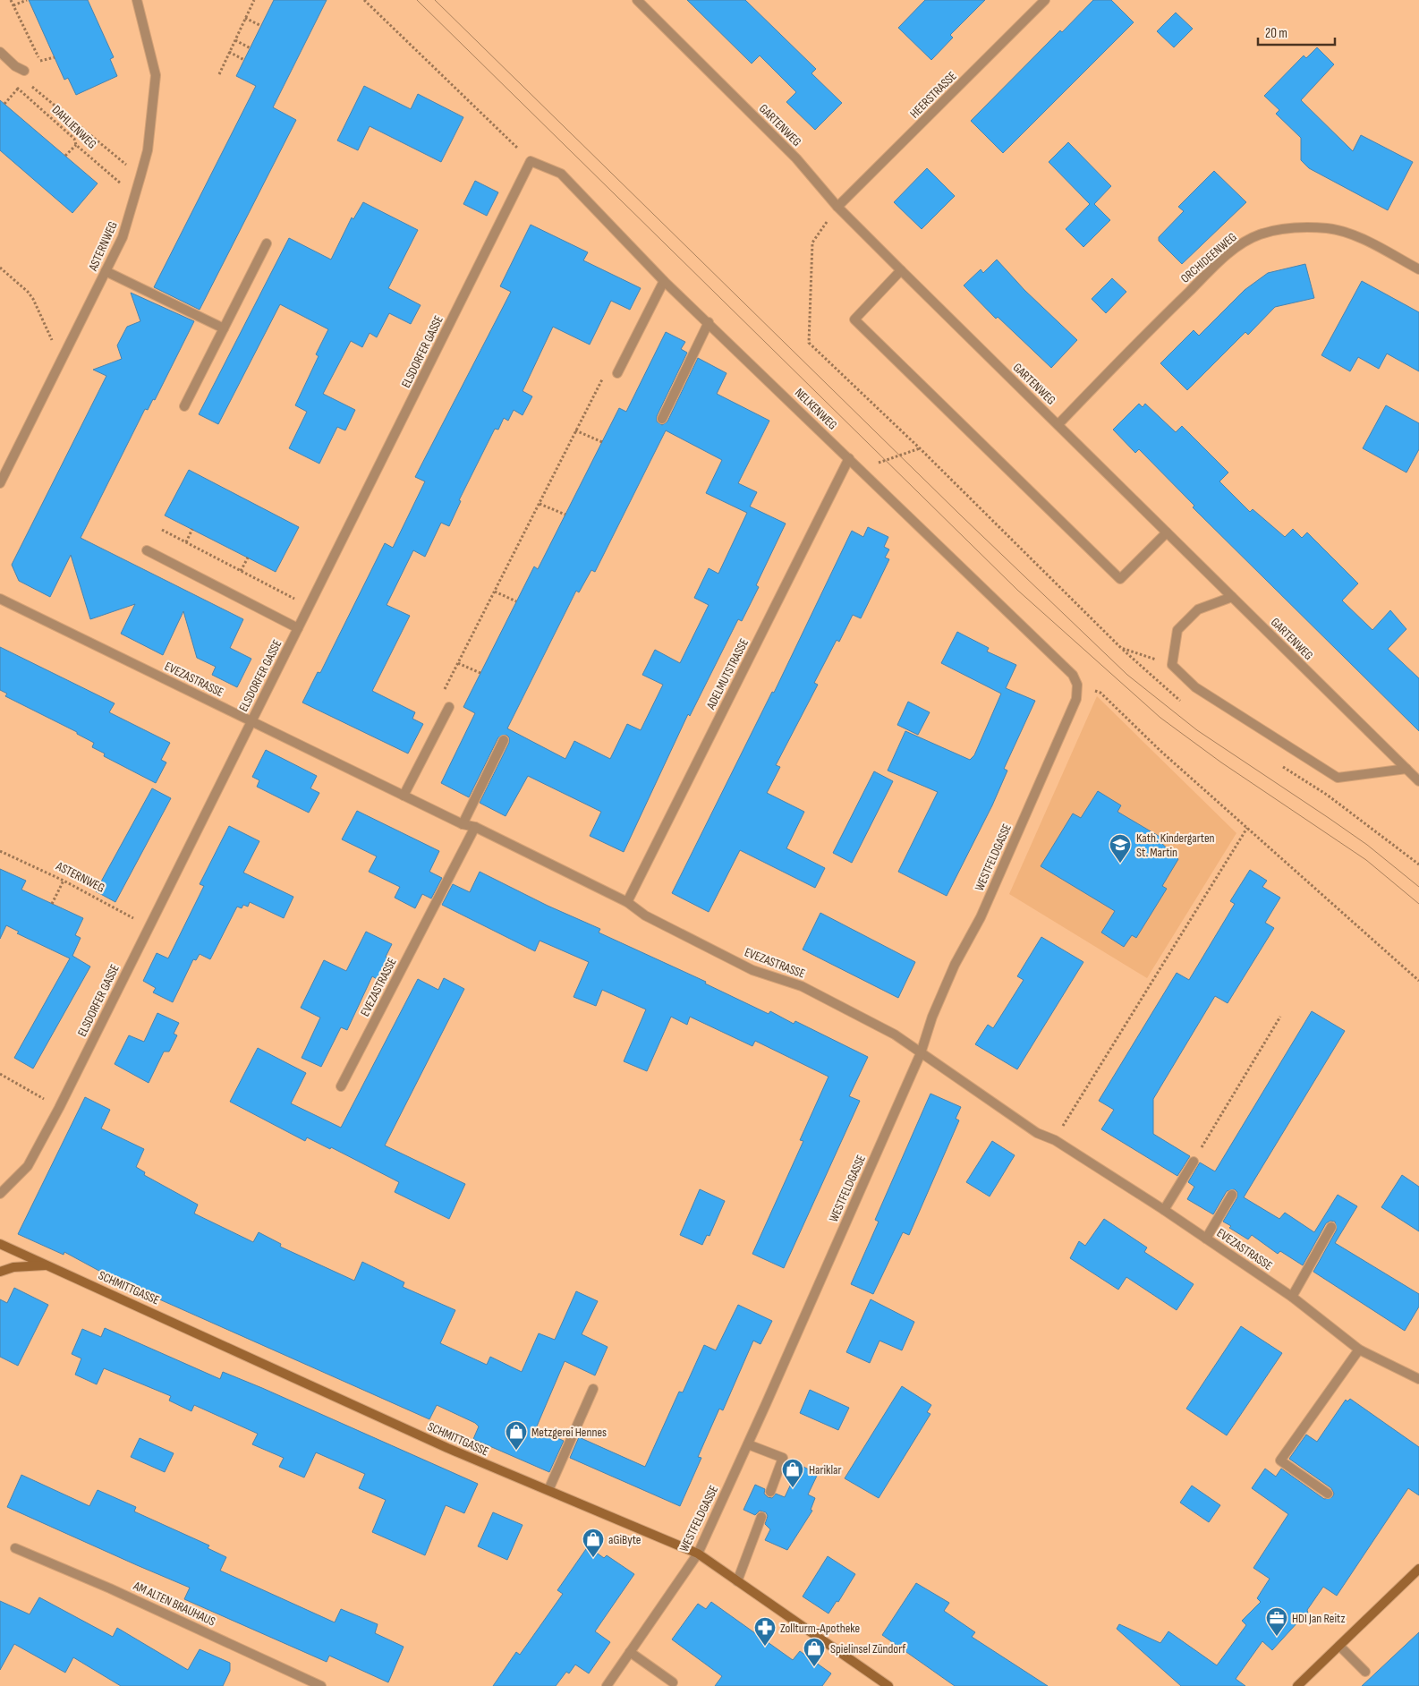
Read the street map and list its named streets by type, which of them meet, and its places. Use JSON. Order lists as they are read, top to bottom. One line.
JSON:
{"streets":{"main road":["SCHMITTGASSE"],"street":["HEERSTRASSE","GARTENWEG","ASTERNWEG","ORCHIDEENWEG","ELSDORFER GASSE","NELKENWEG","ADELMUTSTRASSE","EVEZASTRASSE","WESTFELDGASSE","AM ALTEN BRAUHAUS"],"path":["DAHLIENWEG"]},"crossings":[["HEERSTRASSE","GARTENWEG"],["GARTENWEG","ORCHIDEENWEG"],["DAHLIENWEG","ASTERNWEG"],["ASTERNWEG","ELSDORFER GASSE"],["ELSDORFER GASSE","NELKENWEG"],["ELSDORFER GASSE","EVEZASTRASSE"],["NELKENWEG","ADELMUTSTRASSE"],["NELKENWEG","WESTFELDGASSE"],["ADELMUTSTRASSE","EVEZASTRASSE"],["EVEZASTRASSE","WESTFELDGASSE"],["WESTFELDGASSE","SCHMITTGASSE"]],"places":{"school or university":["Kath. Kindergarten St. Martin"],"shop":["Metzgerei Hennes","Hariklar","aGiByte","Spielinsel Zündorf"],"office":["HDI Jan Reitz"],"pharmacy":["Zollturm-Apotheke"]},"scale_bar":"20 m"}
